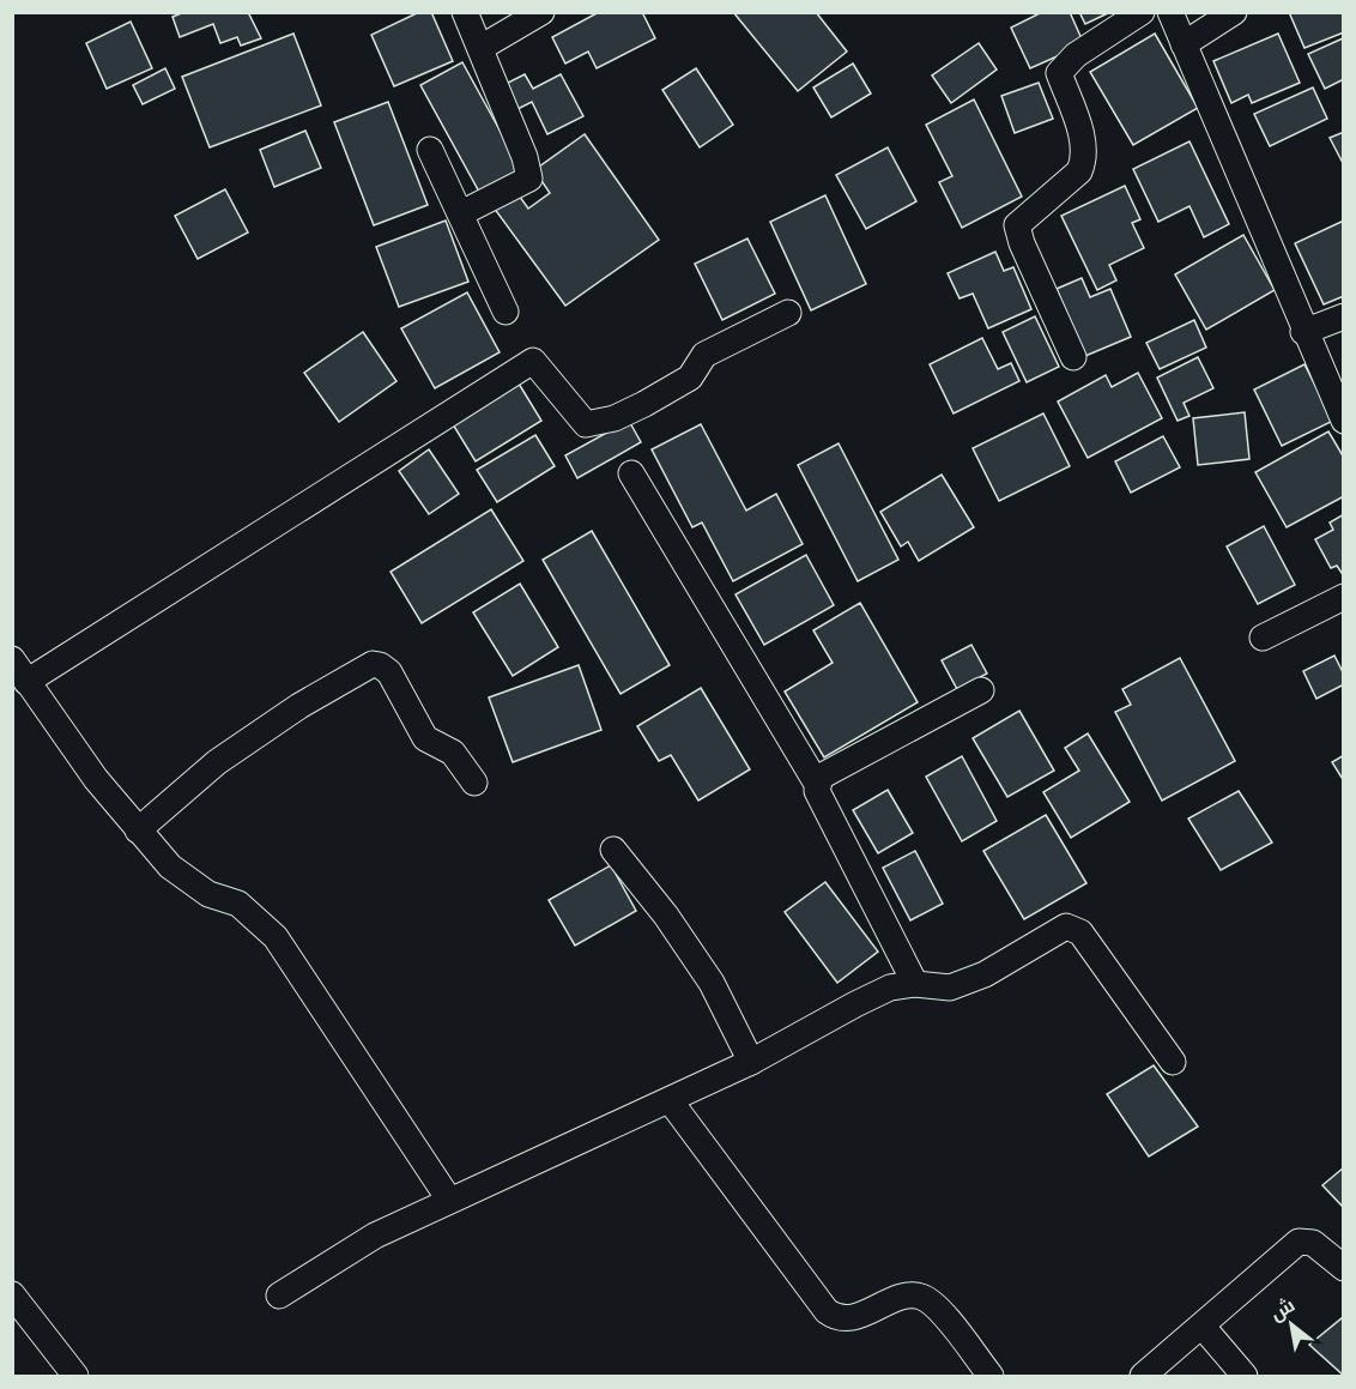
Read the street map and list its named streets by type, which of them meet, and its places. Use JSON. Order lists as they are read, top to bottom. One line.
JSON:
{"north":"top left"}
